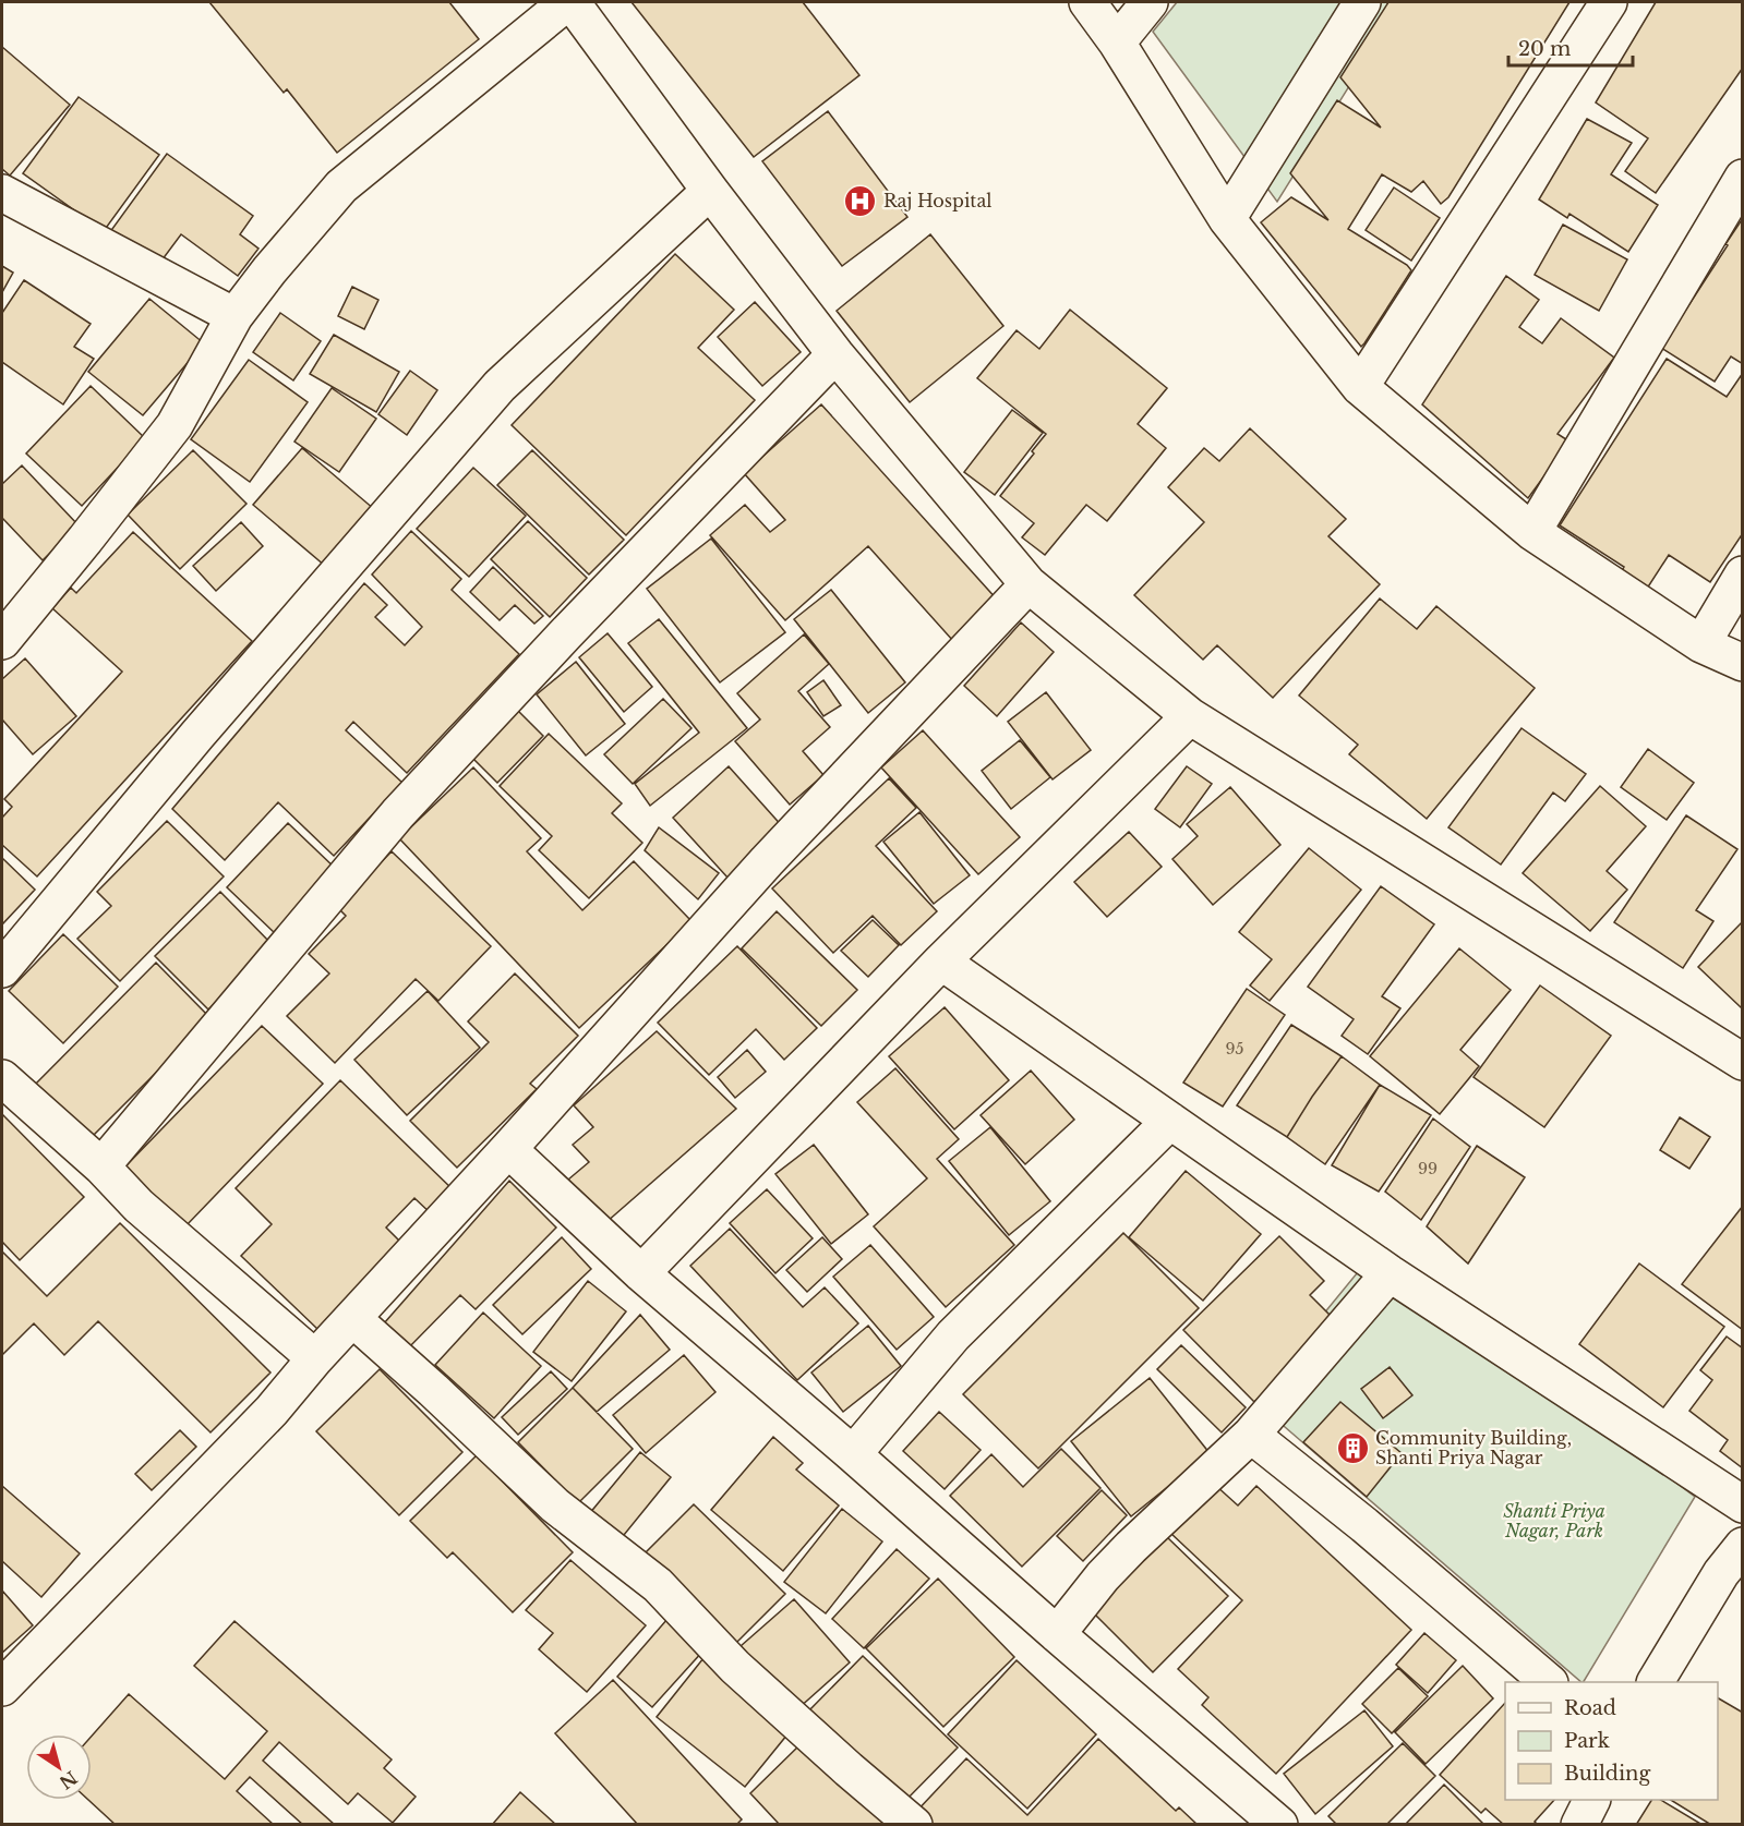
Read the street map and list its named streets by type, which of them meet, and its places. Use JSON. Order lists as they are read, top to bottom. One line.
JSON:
{"parks":["Shanti Priya Nagar, Park"],"places":{"hospital":["Raj Hospital"],"building":["Community Building, Shanti Priya Nagar"]},"house_numbers":["95","99"],"legend":["Road","Park","Building"],"scale_bar":"20 m","north":"bottom right"}
